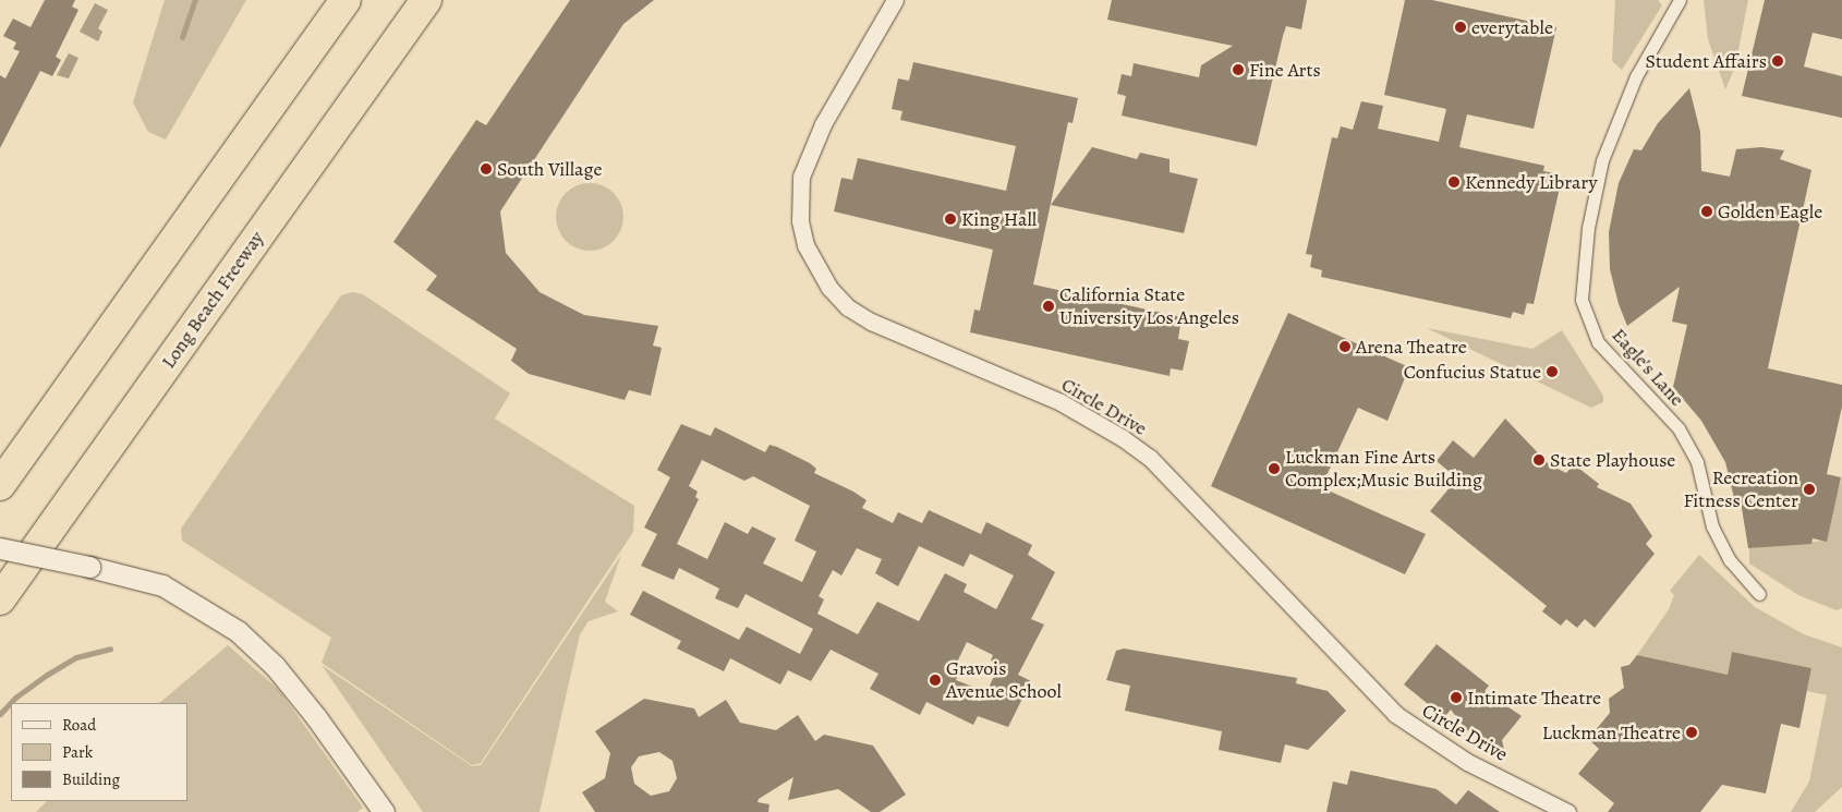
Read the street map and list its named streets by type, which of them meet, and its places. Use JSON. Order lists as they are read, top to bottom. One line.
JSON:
{"streets":{"highway":["Long Beach Freeway"],"street":["Eagle's Lane","Circle Drive"]},"places":["everytable","Student Affairs","Fine Arts","South Village","Kennedy Library","Golden Eagle","King Hall","California State University Los Angeles","Arena Theatre","Confucius Statue","State Playhouse","Luckman Fine Arts Complex;Music Building","Recreation Fitness Center","Gravois Avenue School","Intimate Theatre","Luckman Theatre"],"legend":["Road","Park","Building"]}
